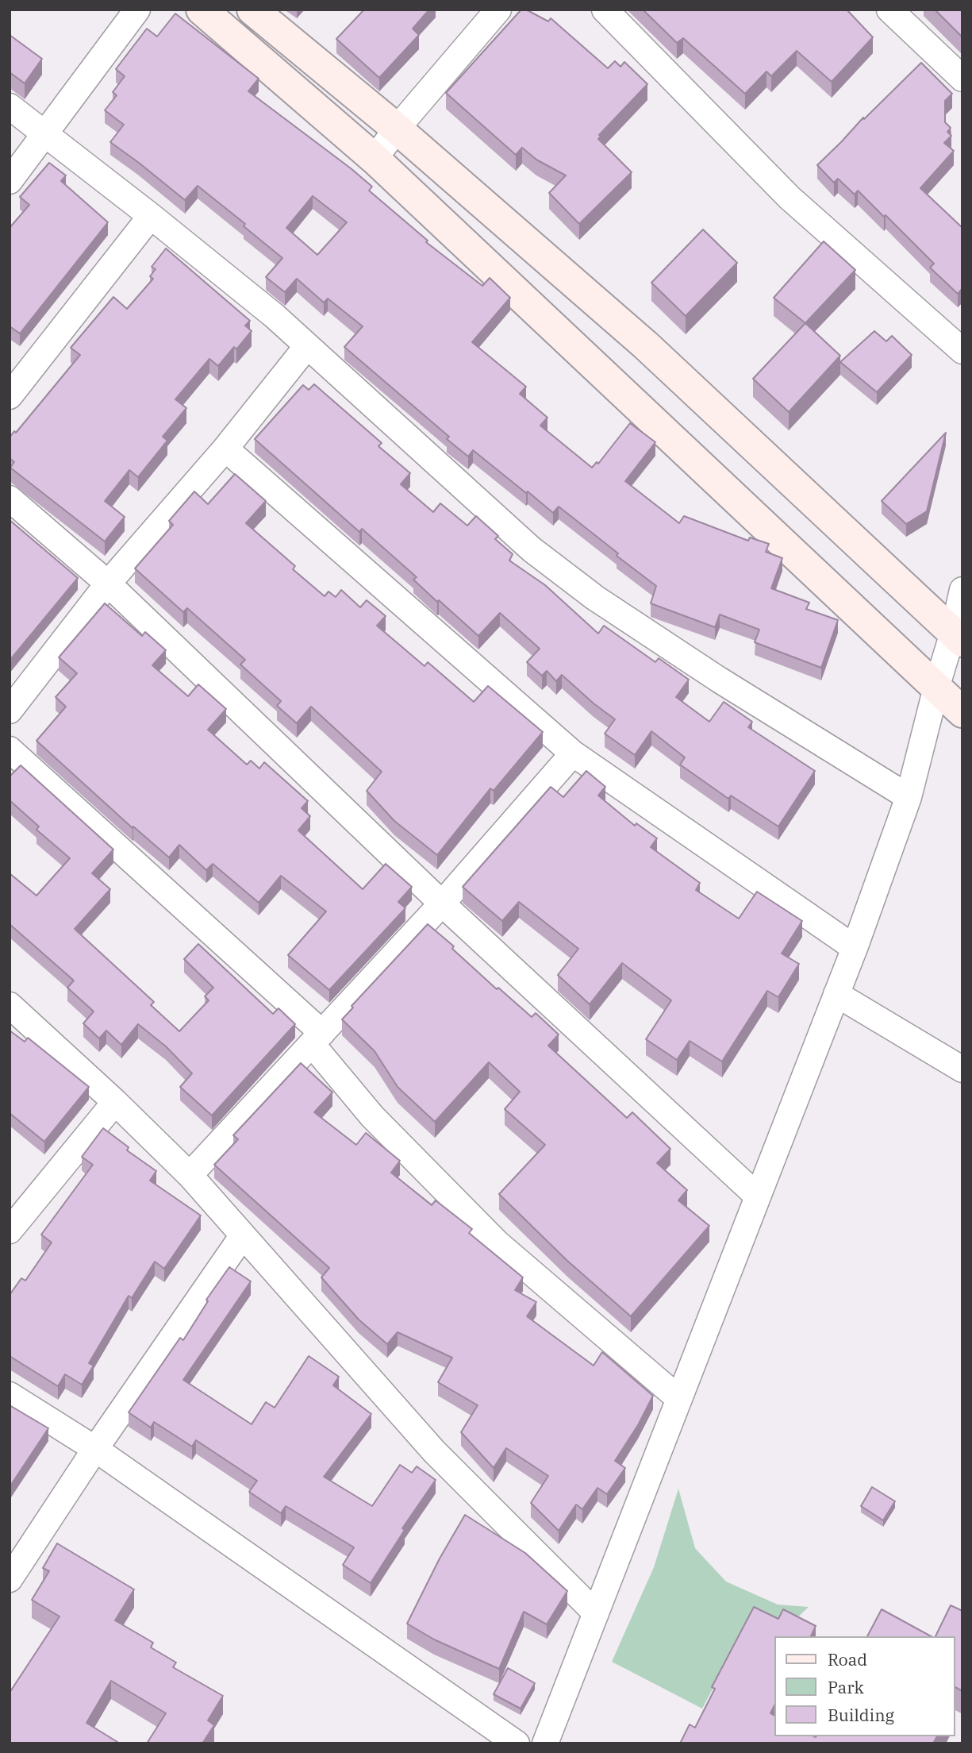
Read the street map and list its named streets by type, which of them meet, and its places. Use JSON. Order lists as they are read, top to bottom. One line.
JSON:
{"legend":["Road","Park","Building"]}
